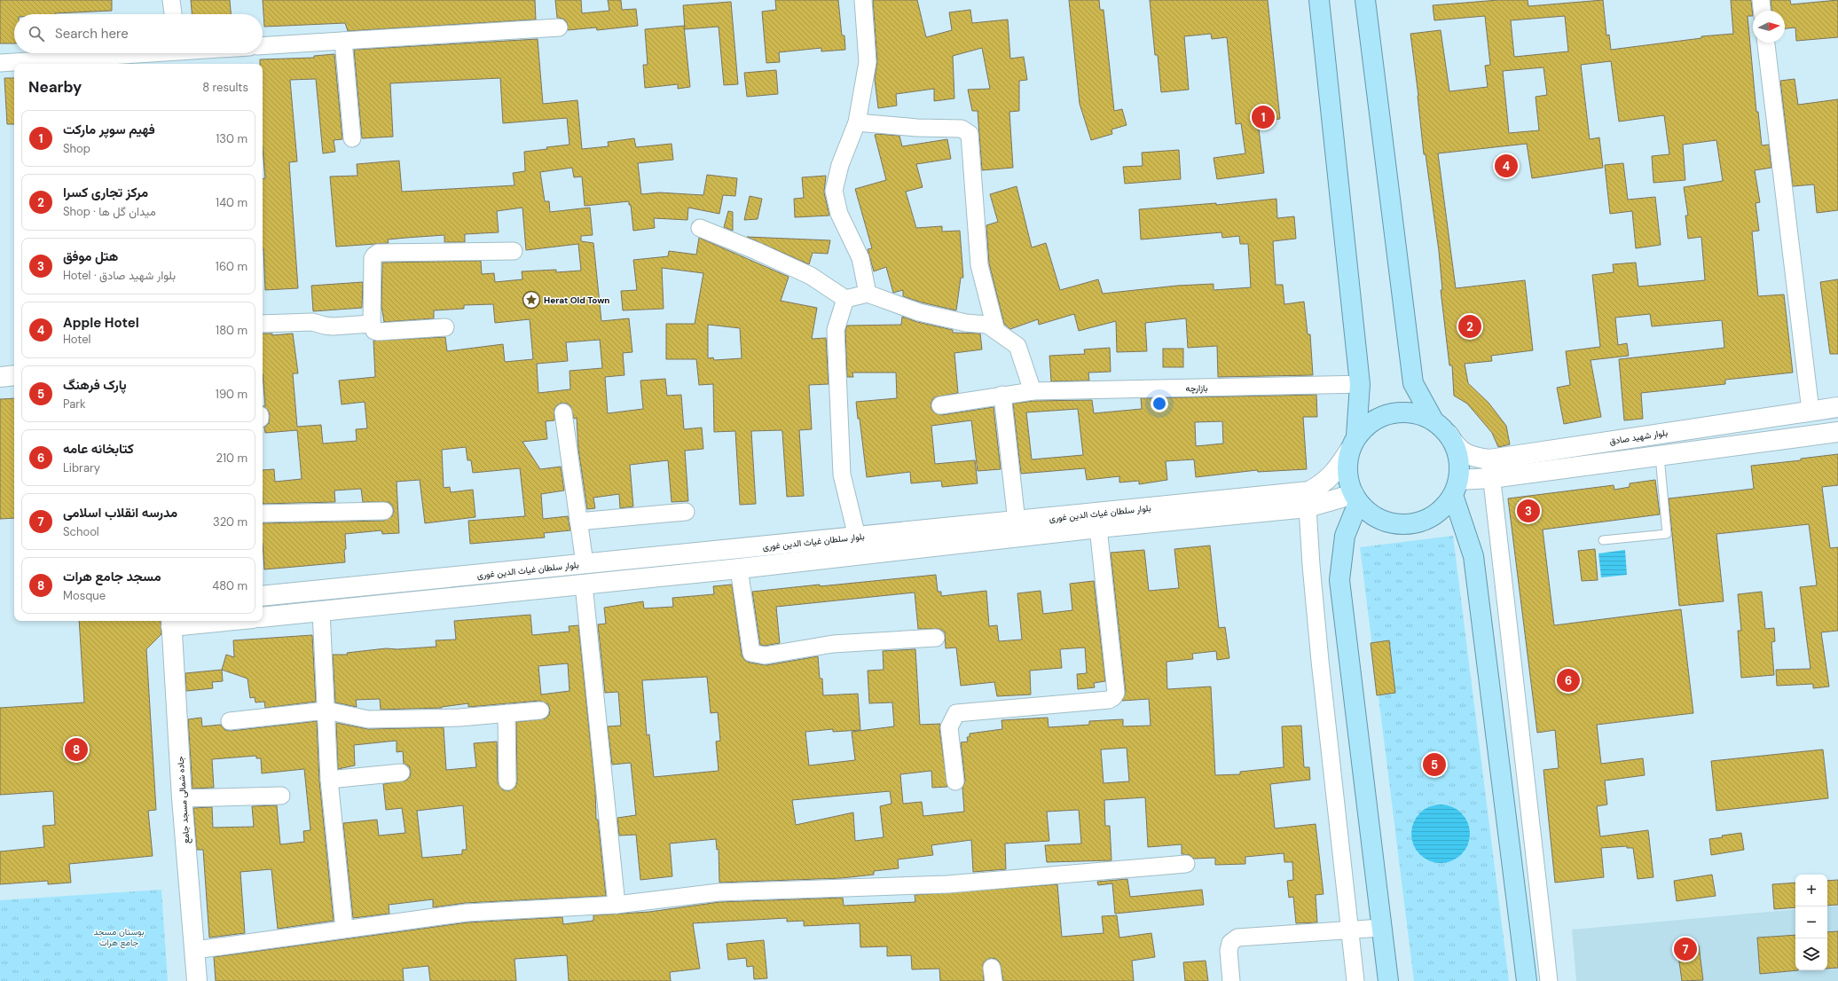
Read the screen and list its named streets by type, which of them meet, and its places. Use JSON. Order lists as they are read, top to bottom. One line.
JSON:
{"streets":{"street":["بازارچه","بلوار شهید صادق","بلوار سلطان غیاث الدین غوری","جاده شمالی مسجد جامع"]},"crossings":[["بلوار شهید صادق","بلوار سلطان غیاث الدین غوری"]],"parks":["بوستان مسجد جامع هرات"],"places":{"place":["Herat Old Town"]},"north":"right","page":{"search":"Search here","heading":["Nearby","8 results"],"pins":["1","4","2","3","6","8","5","7"],"list":[{"mark":"1","name":"فهیم سوپر مارکت","note":"Shop","value":"130 m"},{"mark":"2","name":"مرکز تجاری کسرا","note":"Shop · میدان گل ها","value":"140 m"},{"mark":"3","name":"هتل موفق","note":"Hotel · بلوار شهید صادق","value":"160 m"},{"mark":"4","name":"Apple Hotel","note":"Hotel","value":"180 m"},{"mark":"5","name":"پارک فرهنگ","note":"Park","value":"190 m"},{"mark":"6","name":"کتابخانه عامه","note":"Library","value":"210 m"},{"mark":"7","name":"مدرسه انقلاب اسلامی","note":"School","value":"320 m"},{"mark":"8","name":"مسجد جامع هرات","note":"Mosque","value":"480 m"}],"map_buttons":["+","−"]}}
